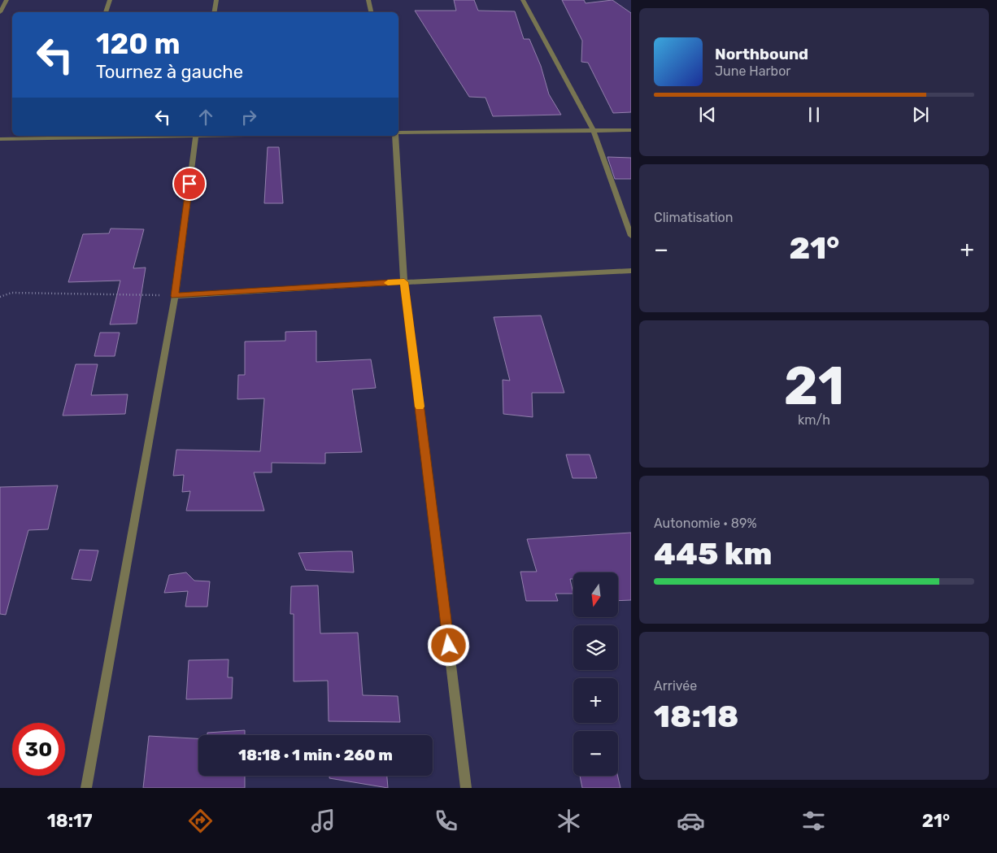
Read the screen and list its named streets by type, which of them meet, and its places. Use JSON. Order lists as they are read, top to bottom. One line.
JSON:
{"north":"bottom","page":{"turn":["120 m","Tournez à gauche"],"song":["Northbound","June Harbor"],"tile":["Climatisation",["21","km/h"],["Autonomie · 89%","445 km"],["Arrivée","18:18"]],"heat":["−","21°","+"],"map_buttons":["+","−"],"limit":"30","trip":"18:18 · 1 min · 260 m","tabs":["18:17","21°"]}}
